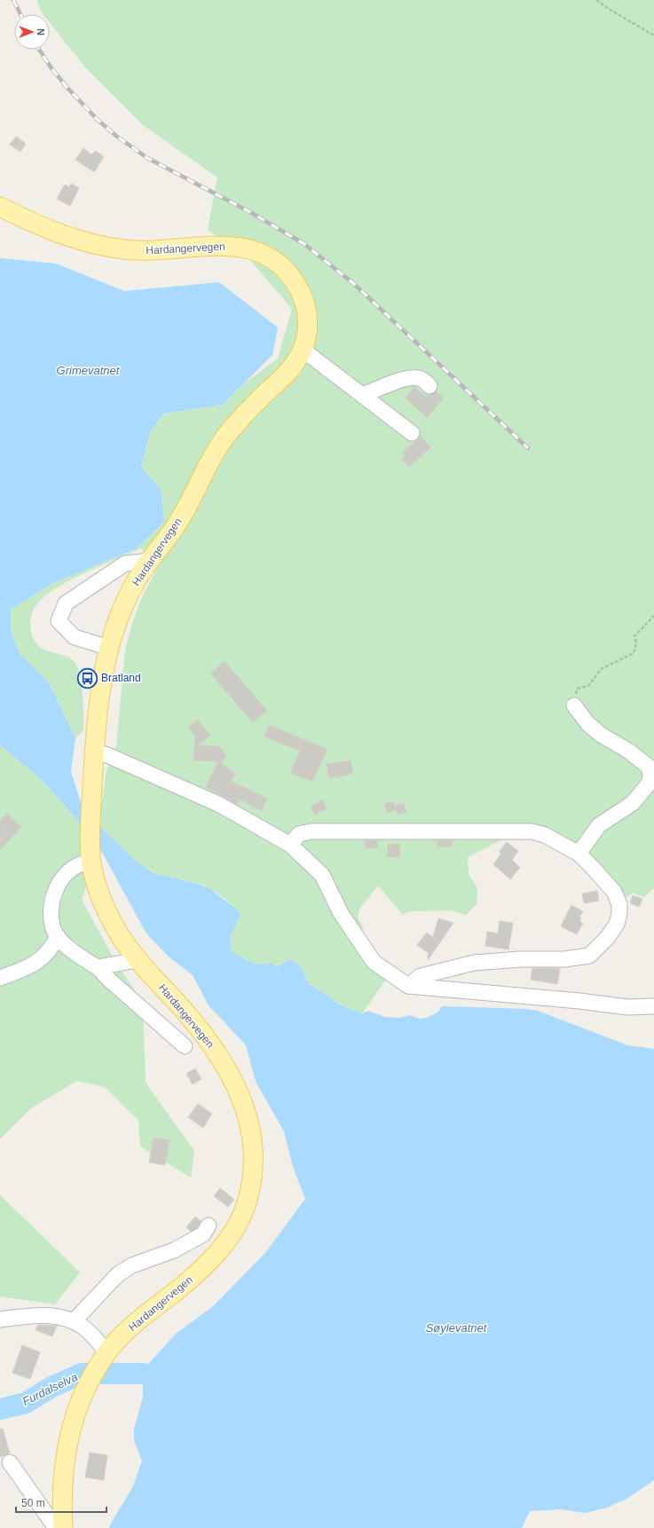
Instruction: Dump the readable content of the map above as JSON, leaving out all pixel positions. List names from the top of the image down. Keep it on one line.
{"streets":{"main road":["Hardangervegen"]},"water":["Grimevatnet","Søylevatnet","Furdalselva"],"places":{"bus stop":["Bratland"]},"scale_bar":"50 m","north":"right"}
